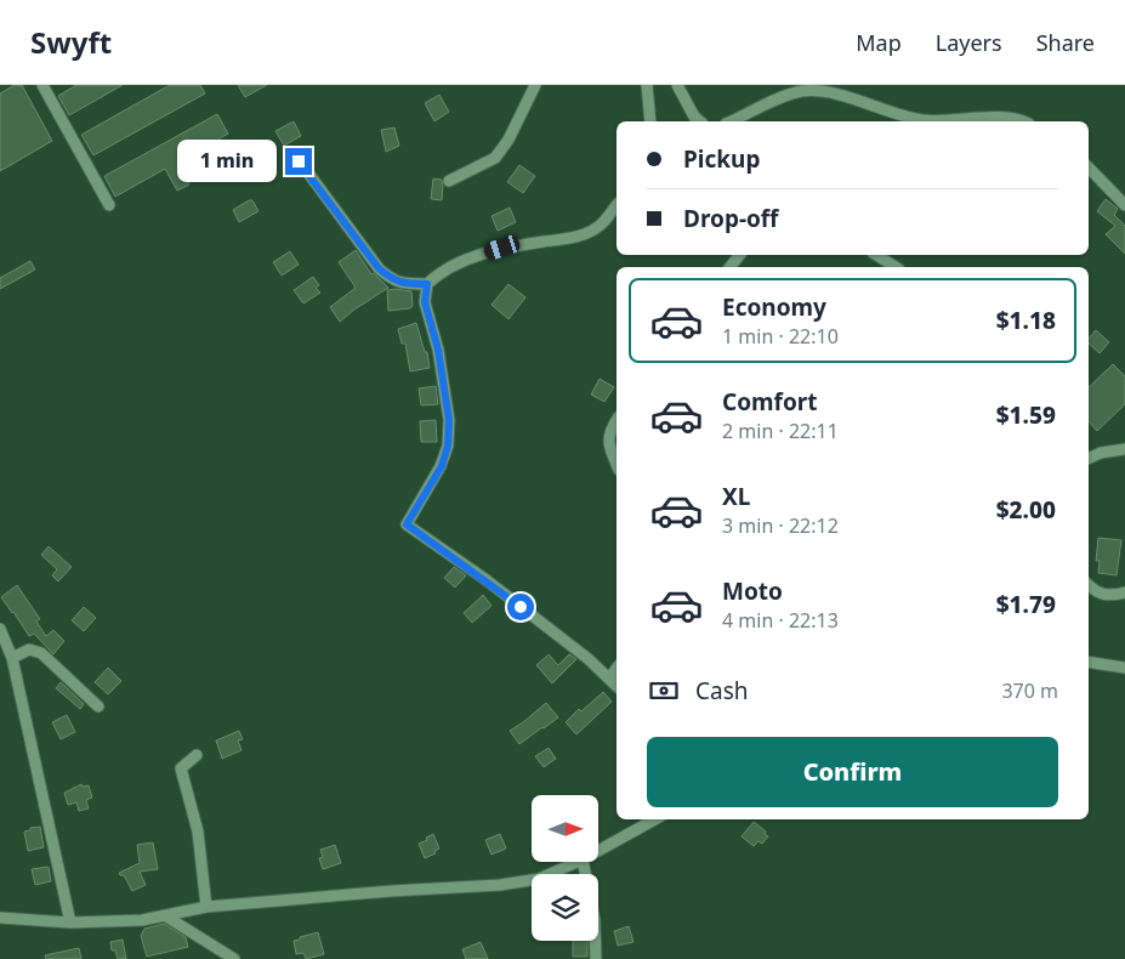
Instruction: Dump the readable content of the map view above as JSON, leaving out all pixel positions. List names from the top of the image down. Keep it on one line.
{"north":"right","page":{"header":"Swyft","nav":["Map","Layers","Share"],"banner":["Pickup","Drop-off"],"bubble":"1 min","list":[{"name":"Economy","note":"1 min · 22:10","value":"$1.18"},{"name":"Comfort","note":"2 min · 22:11","value":"$1.59"},{"name":"XL","note":"3 min · 22:12","value":"$2.00"},{"name":"Moto","note":"4 min · 22:13","value":"$1.79"}],"pay":["Cash","370 m"],"buttons":"Confirm"}}
